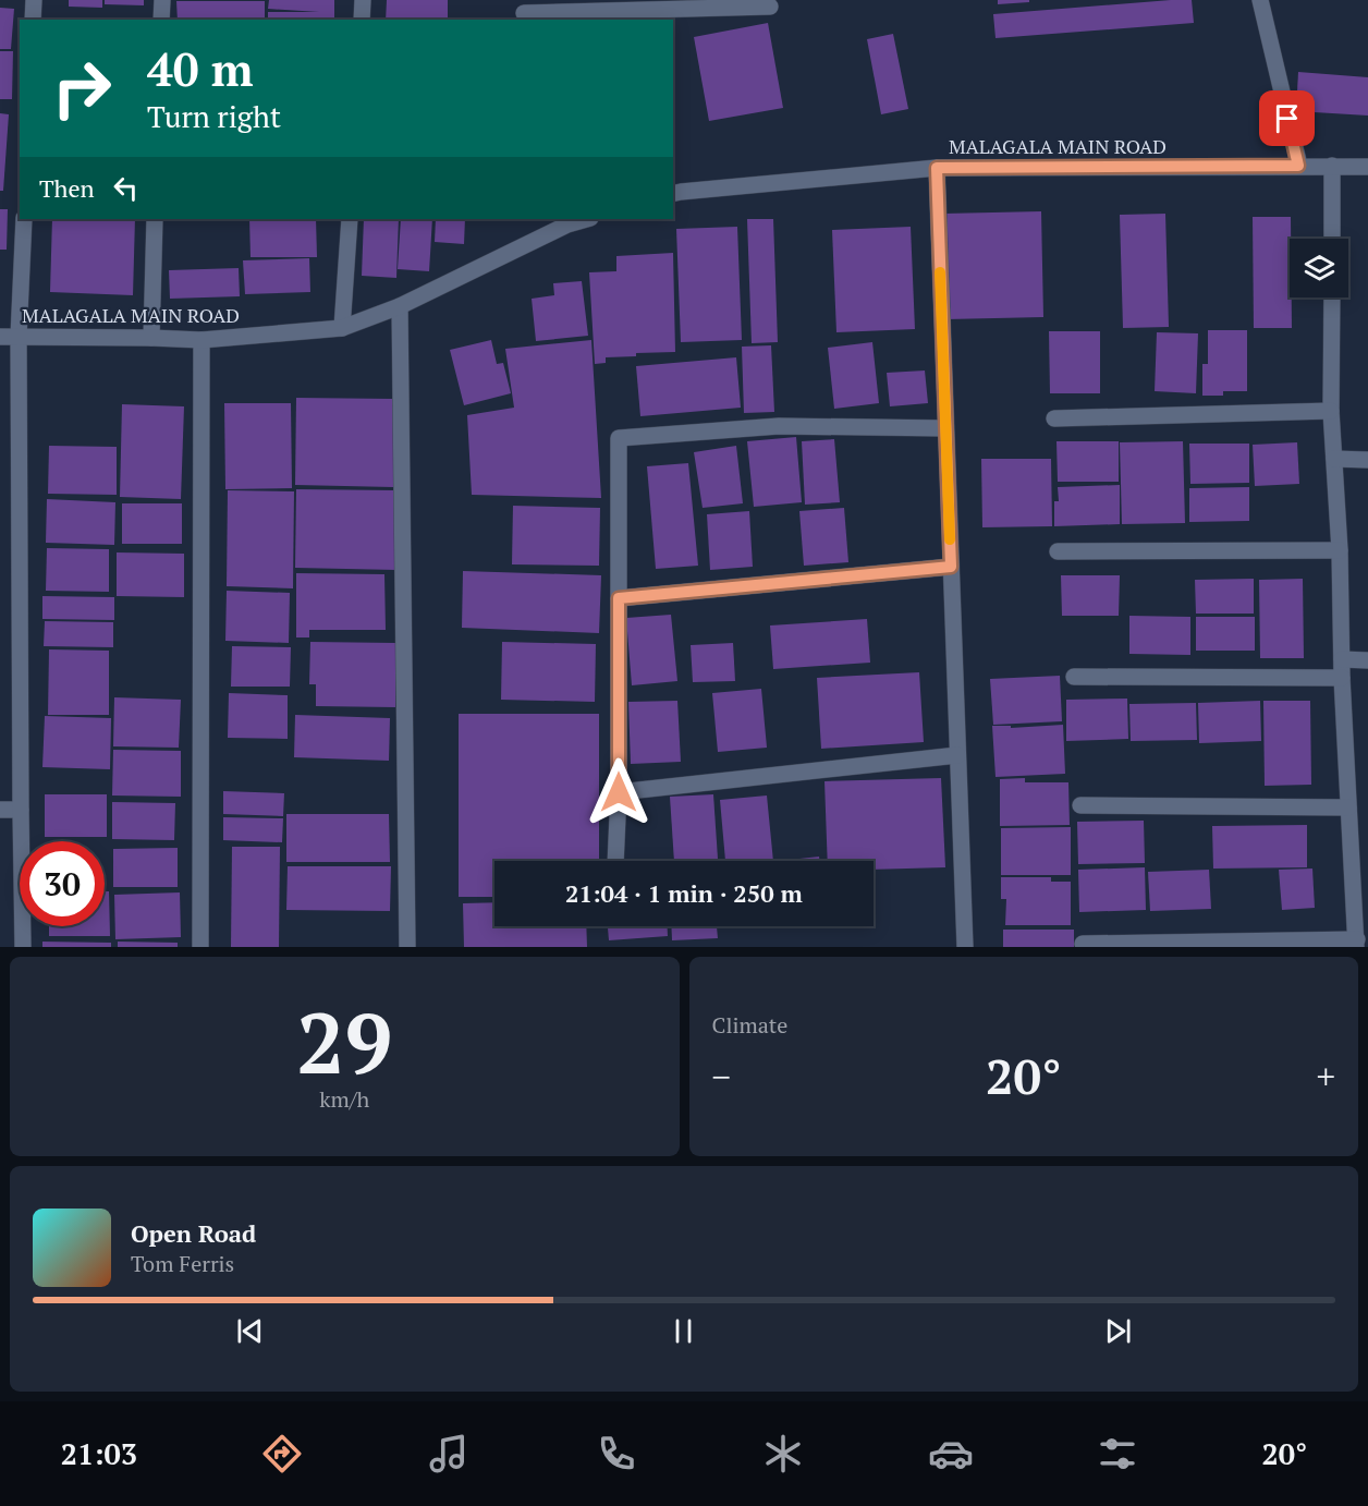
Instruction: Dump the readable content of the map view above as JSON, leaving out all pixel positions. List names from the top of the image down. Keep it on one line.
{"streets":{"street":["MALAGALA MAIN ROAD"]},"page":{"turn":["40 m","Turn right"],"then":"Then","limit":"30","trip":"21:04 · 1 min · 250 m","tile":[["29","km/h"],"Climate"],"heat":["−","20°","+"],"song":["Open Road","Tom Ferris"],"tabs":["21:03","20°"]}}
